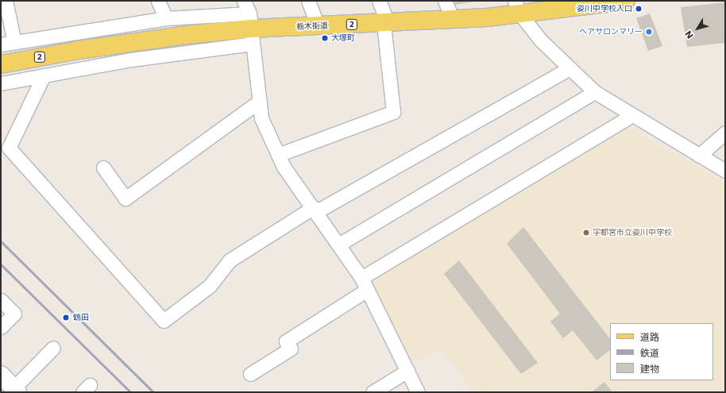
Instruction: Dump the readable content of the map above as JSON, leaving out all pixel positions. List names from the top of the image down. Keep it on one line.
{"streets":{"main road":["2","栃木街道"]},"places":["姿川中学校入口","ヘアサロンマリー","大塚町","宇都宮市立姿川中学校","鶴田"],"legend":["道路","鉄道","建物"],"north":"bottom left"}
